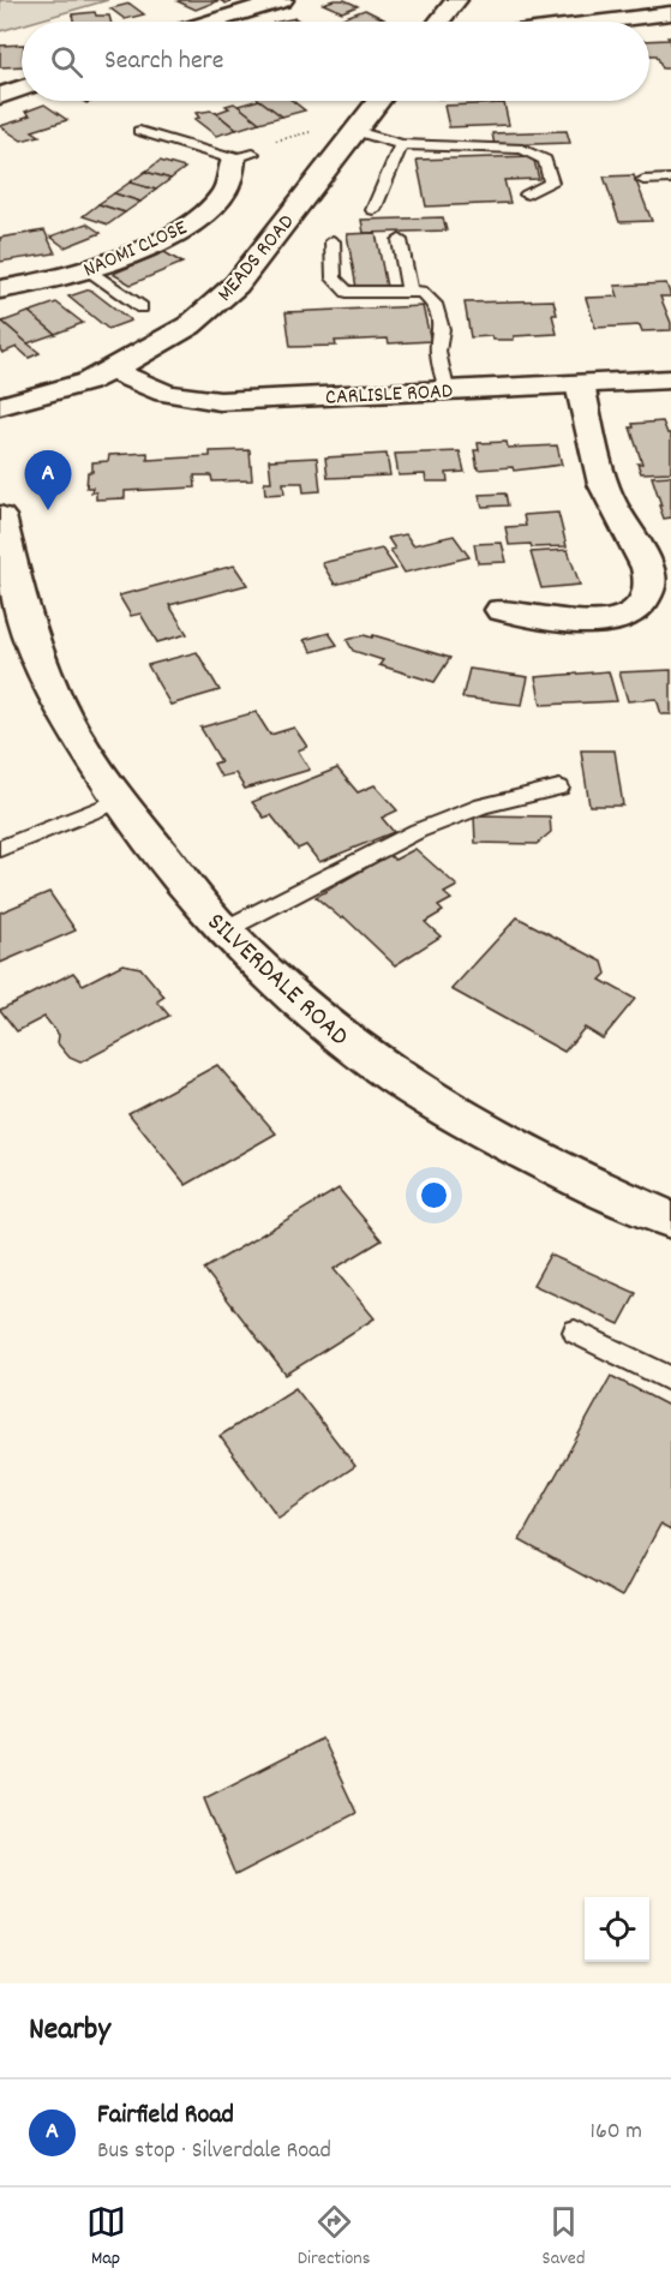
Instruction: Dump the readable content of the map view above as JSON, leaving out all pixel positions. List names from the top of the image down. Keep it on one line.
{"streets":{"street":["NAOMI CLOSE","MEADS ROAD","CARLISLE ROAD","SILVERDALE ROAD"]},"crossings":[["MEADS ROAD","CARLISLE ROAD"]],"page":{"search":"Search here","pins":"A","heading":"Nearby","list":[{"mark":"A","name":"Fairfield Road","note":"Bus stop · Silverdale Road","value":"160 m"}],"nav":["Map","Directions","Saved"]}}
